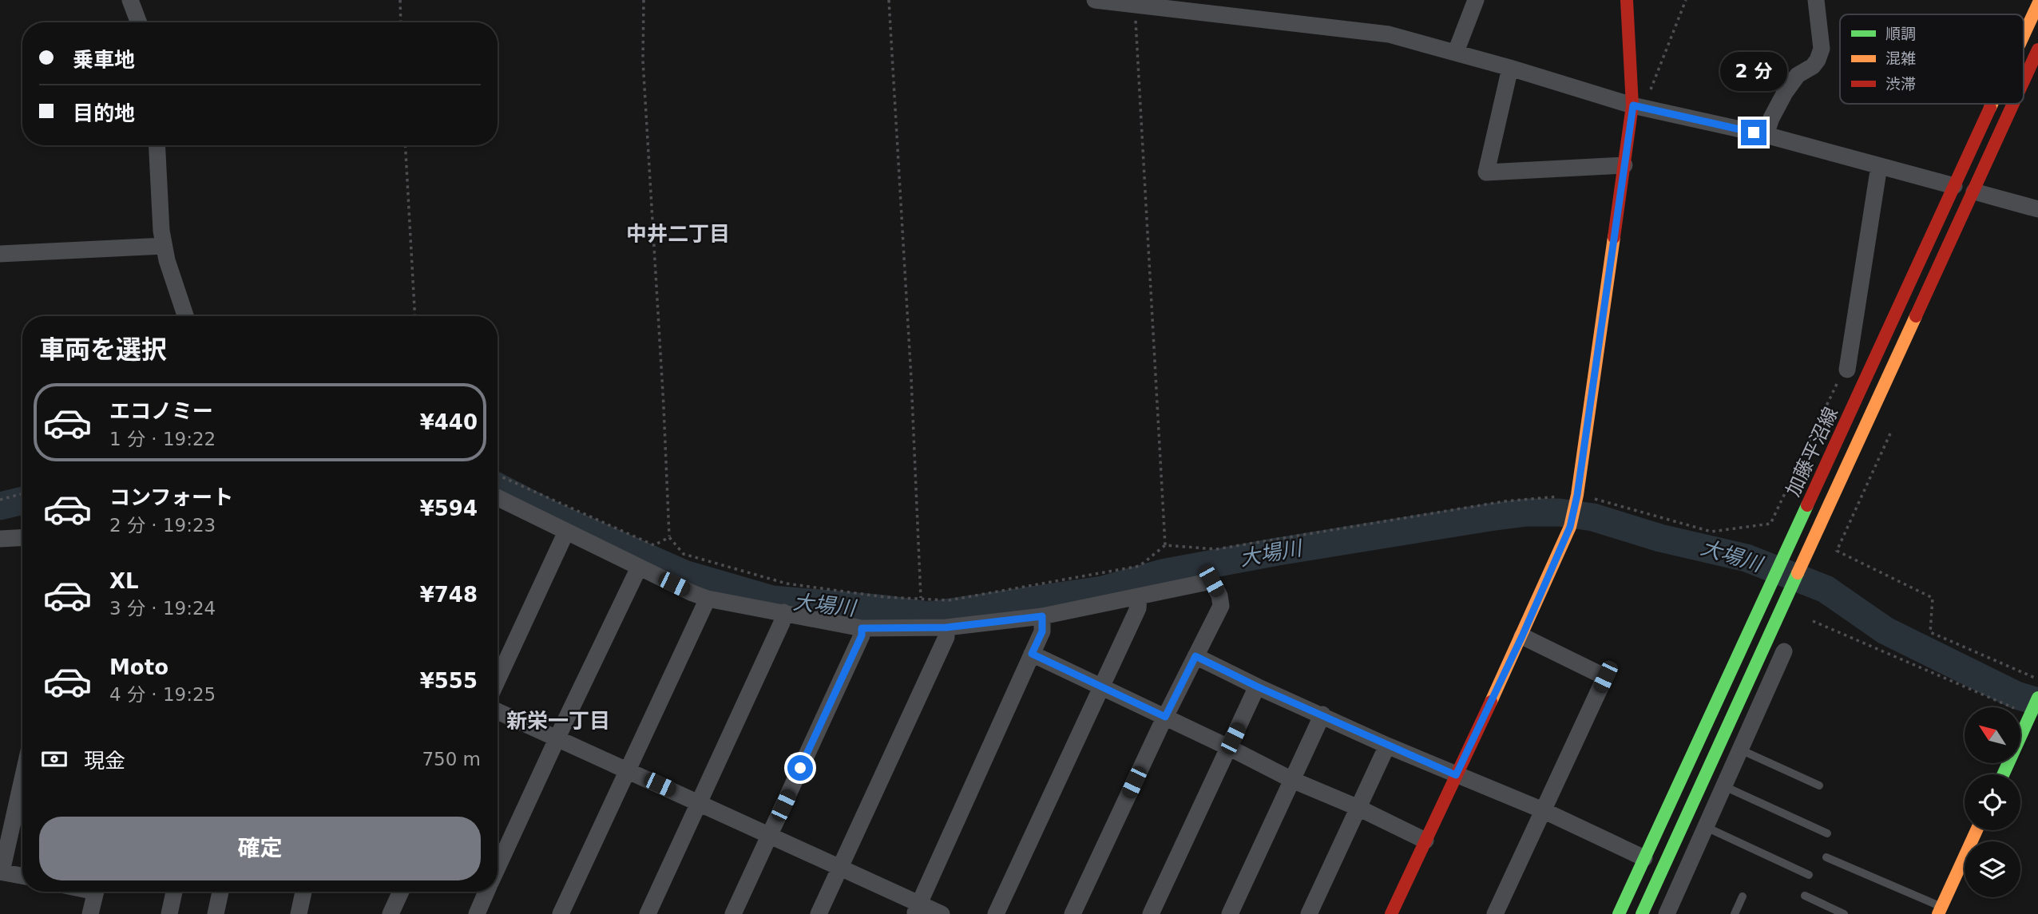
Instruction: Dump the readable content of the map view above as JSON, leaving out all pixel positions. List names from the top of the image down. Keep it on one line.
{"streets":{"main road":["加藤平沼線"]},"districts":["中井二丁目","新栄一丁目"],"water":["大場川"],"legend":["順調","混雑","渋滞"],"north":"top left","page":{"banner":["乗車地","目的地"],"bubble":"2 分","heading":"車両を選択","list":[{"name":"エコノミー","note":"1 分 · 19:22","value":"¥440"},{"name":"コンフォート","note":"2 分 · 19:23","value":"¥594"},{"name":"XL","note":"3 分 · 19:24","value":"¥748"},{"name":"Moto","note":"4 分 · 19:25","value":"¥555"}],"pay":["現金","750 m"],"buttons":"確定"}}
